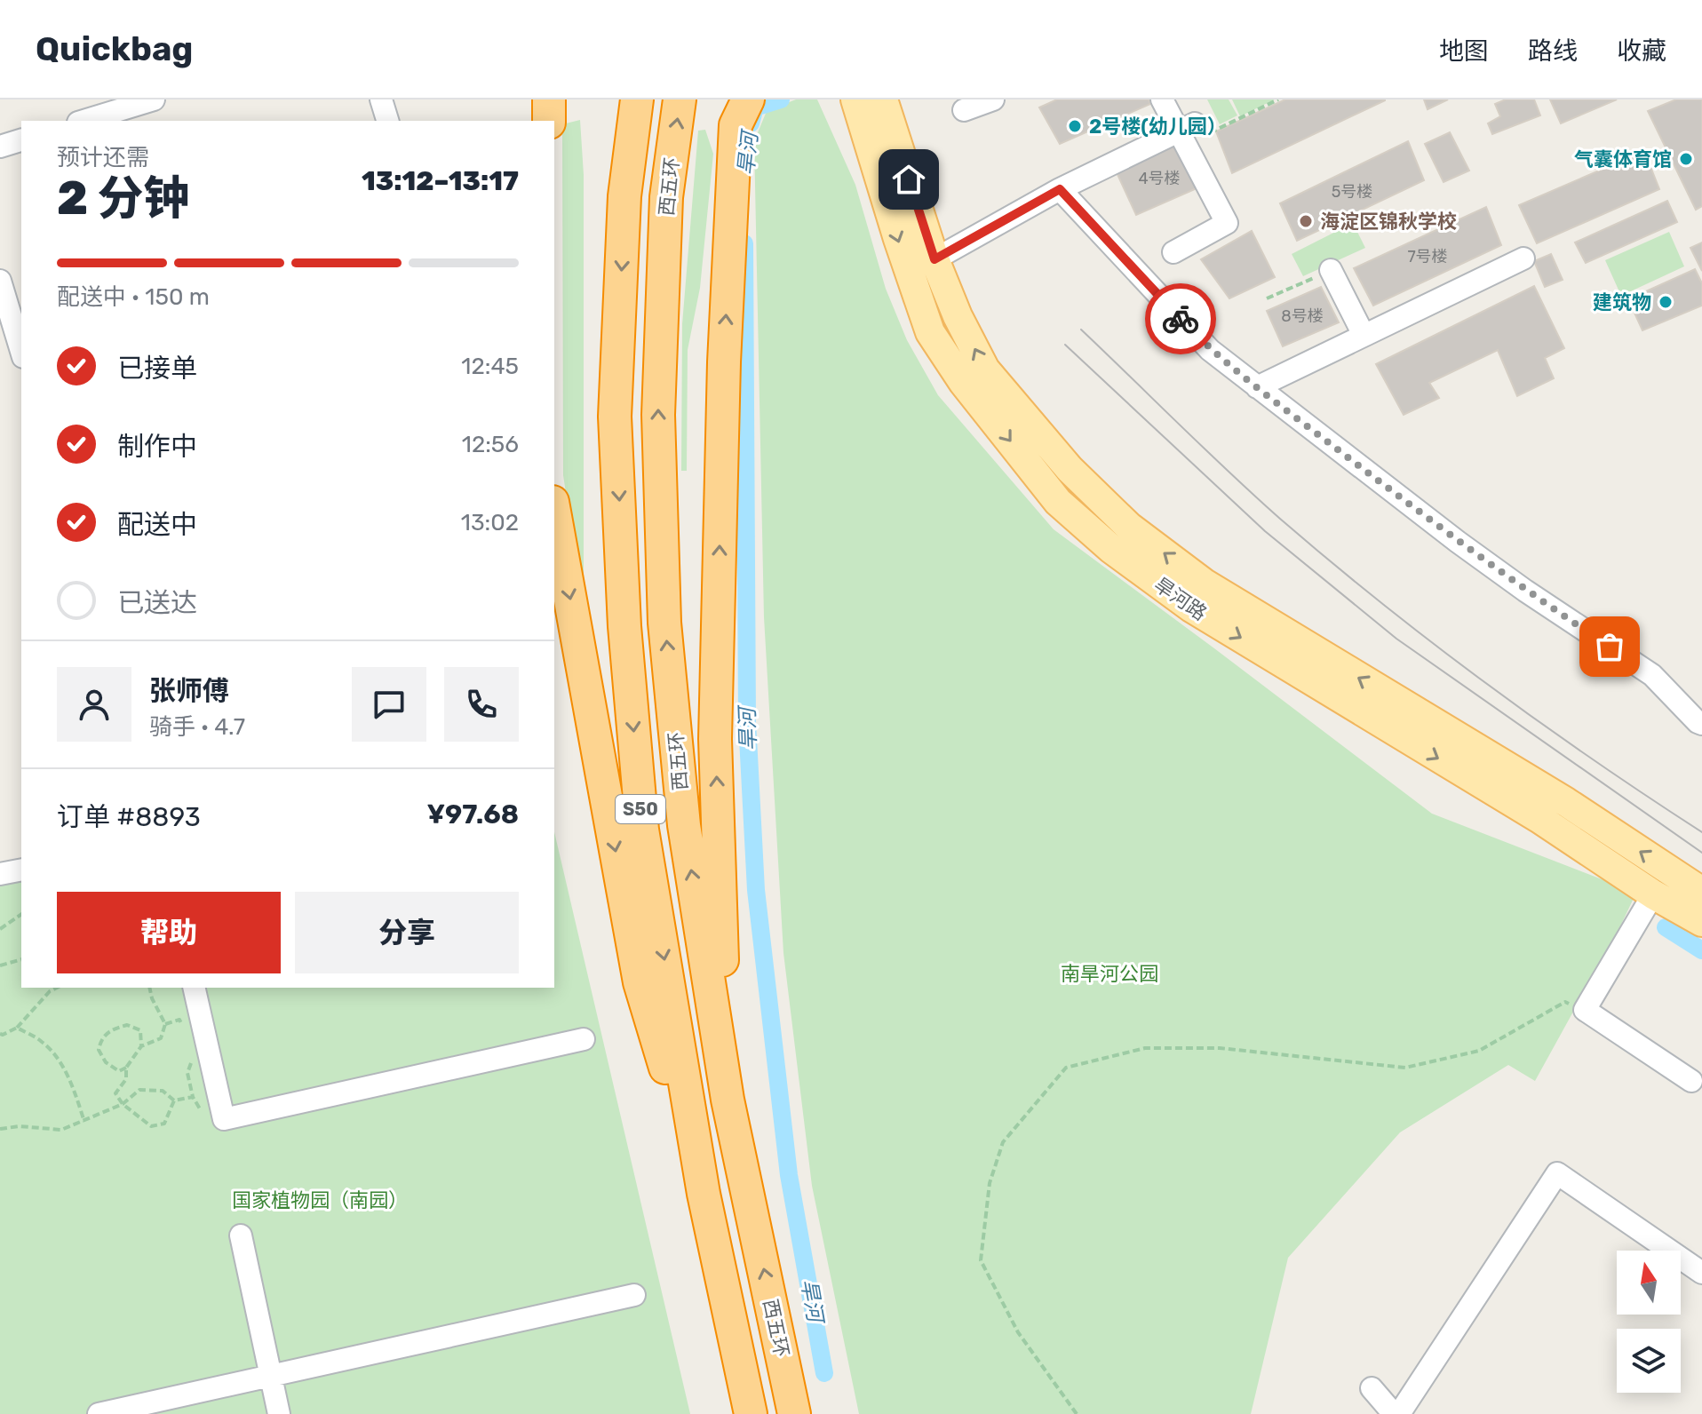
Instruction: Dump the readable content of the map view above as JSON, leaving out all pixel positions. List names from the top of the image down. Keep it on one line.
{"streets":{"highway":["西五环","S50"],"main road":["旱河路"]},"water":["旱河"],"parks":["南旱河公园","国家植物园（南园）"],"places":["2号楼(幼儿园）","气囊体育馆","海淀区锦秋学校","建筑物"],"house_numbers":["4号楼","5号楼","7号楼","8号楼"],"north":"top","page":{"header":"Quickbag","nav":["地图","路线","收藏"],"heading":["2 分钟","预计还需","13:12–13:17"],"panel":["张师傅","骑手 · 4.7","订单 #8893","¥97.68"],"bar":"配送中 · 150 m","list":[["已接单","12:45"],["制作中","12:56"],["配送中","13:02"],"已送达"],"buttons":["帮助","分享"]}}
